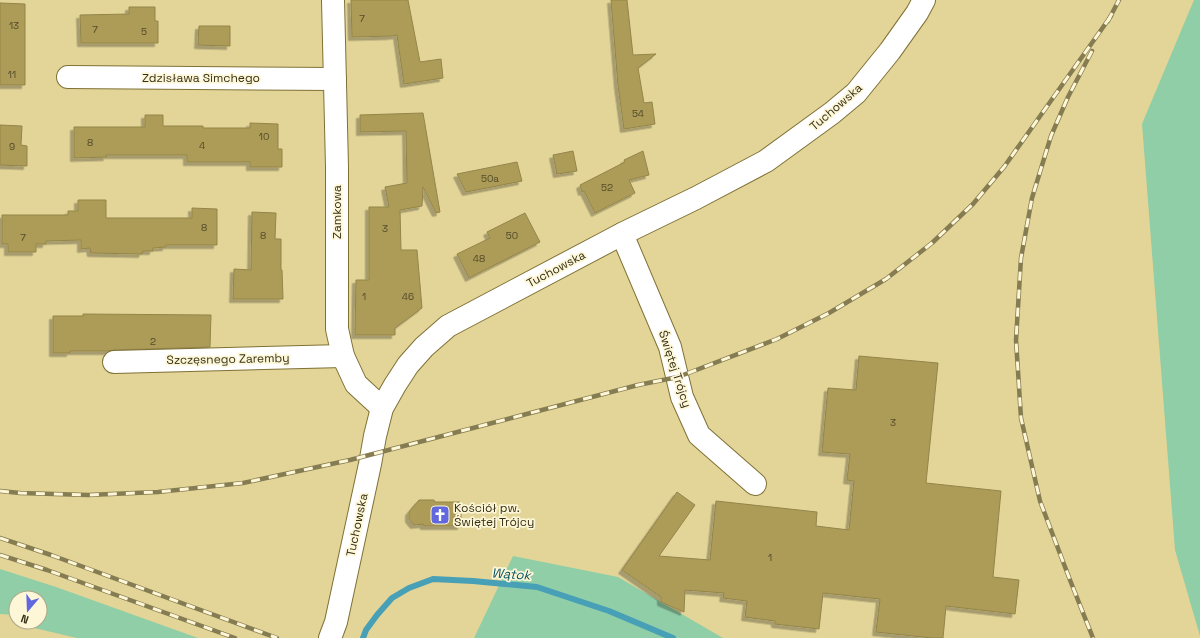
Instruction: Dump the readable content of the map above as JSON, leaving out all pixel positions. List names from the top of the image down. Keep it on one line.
{"streets":{"street":["Zdzisława Simchego","Tuchowska","Zamkowa","Szczęsnego Zaremby","Świętej Trójcy"]},"crossings":[["Zdzisława Simchego","Zamkowa"],["Tuchowska","Zamkowa"],["Tuchowska","Świętej Trójcy"],["Zamkowa","Szczęsnego Zaremby"]],"water":["Wątok"],"places":{"church":["Kościół pw. Świętej Trójcy"]},"house_numbers":["7","13","7","5","11","54","10","8","4","9","50a","52","8","3","8","50","7","48","1","46","2","3","1"],"north":"bottom"}
